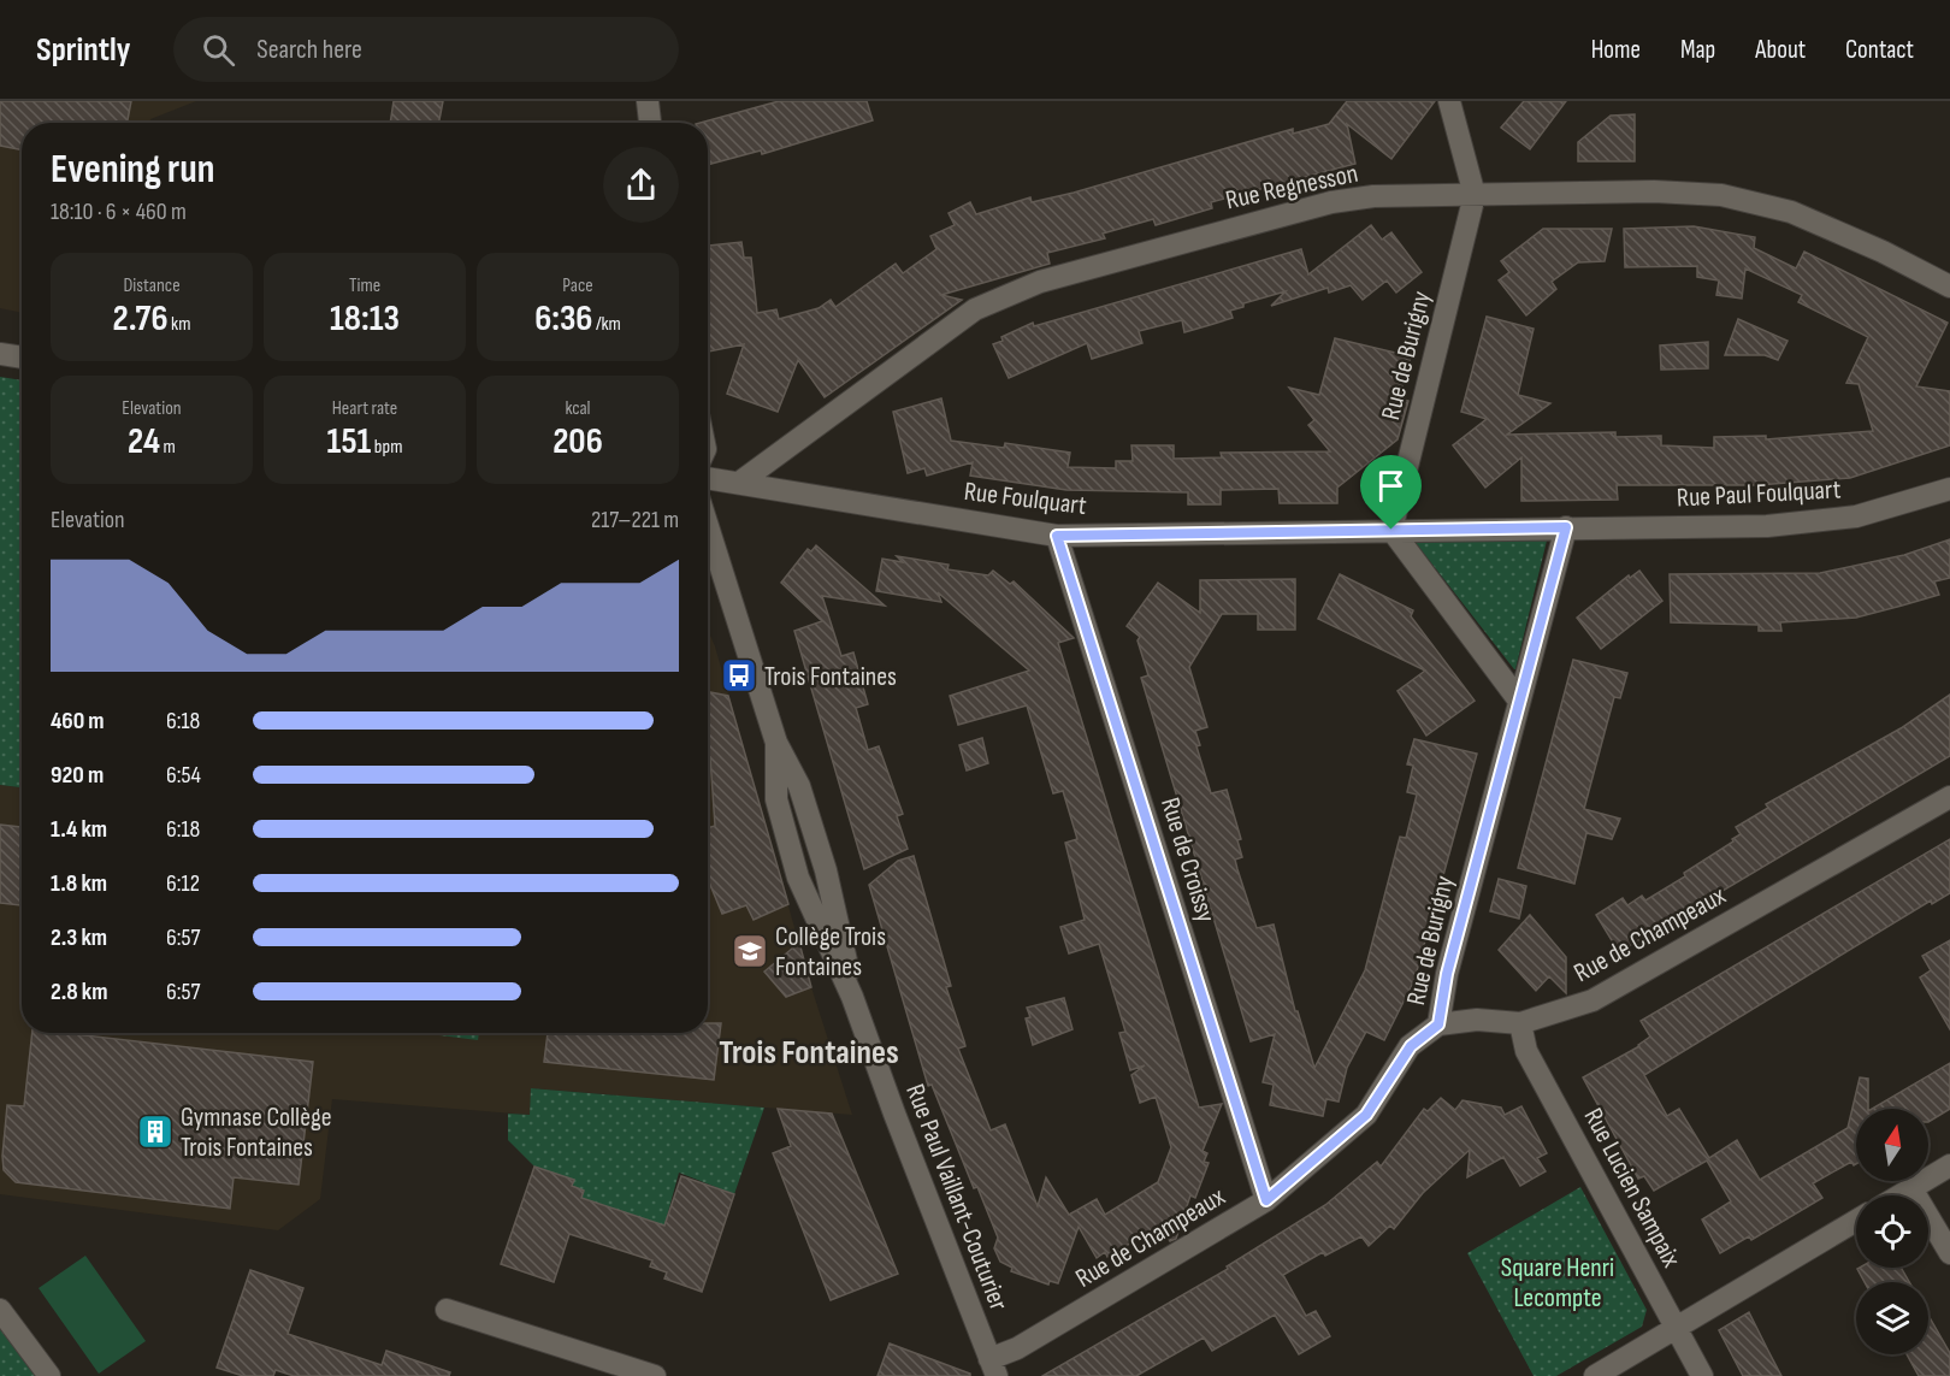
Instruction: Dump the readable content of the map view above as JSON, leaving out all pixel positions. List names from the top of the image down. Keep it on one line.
{"streets":{"street":["Rue Regnesson","Rue de Burigny","Rue Paul Foulquart","Rue Foulquart","Rue de Croissy","Rue de Champeaux","Rue Lucien Sampaix","Rue Paul Vaillant-Couturier"]},"crossings":[["Rue Regnesson","Rue de Burigny"],["Rue Regnesson","Rue Foulquart"],["Rue de Burigny","Rue Paul Foulquart"],["Rue de Burigny","Rue Foulquart"],["Rue de Burigny","Rue de Champeaux"],["Rue Paul Foulquart","Rue Foulquart"],["Rue Foulquart","Rue de Croissy"],["Rue de Croissy","Rue de Champeaux"],["Rue de Champeaux","Rue Lucien Sampaix"],["Rue de Champeaux","Rue Paul Vaillant-Couturier"]],"districts":["Trois Fontaines"],"parks":["Square Henri Lecompte"],"places":{"bus stop":["Trois Fontaines"],"school or university":["Collège Trois Fontaines"],"building":["Gymnase Collège Trois Fontaines"]},"north":"top","page":{"header":"Sprintly","search":"Search here","nav":["Home","Map","About","Contact"],"heading":["Evening run","18:10 · 6 × 460 m"],"stats":[["Distance","2.76 km"],["Time","18:13"],["Pace","6:36 /km"],["Elevation","24 m"],["Heart rate","151 bpm"],["kcal","206"]],"chart":["Elevation","217–221 m"],"list":[{"name":"460 m","note":"6:18"},{"name":"920 m","note":"6:54"},{"name":"1.4 km","note":"6:18"},{"name":"1.8 km","note":"6:12"},{"name":"2.3 km","note":"6:57"},{"name":"2.8 km","note":"6:57"}]}}
